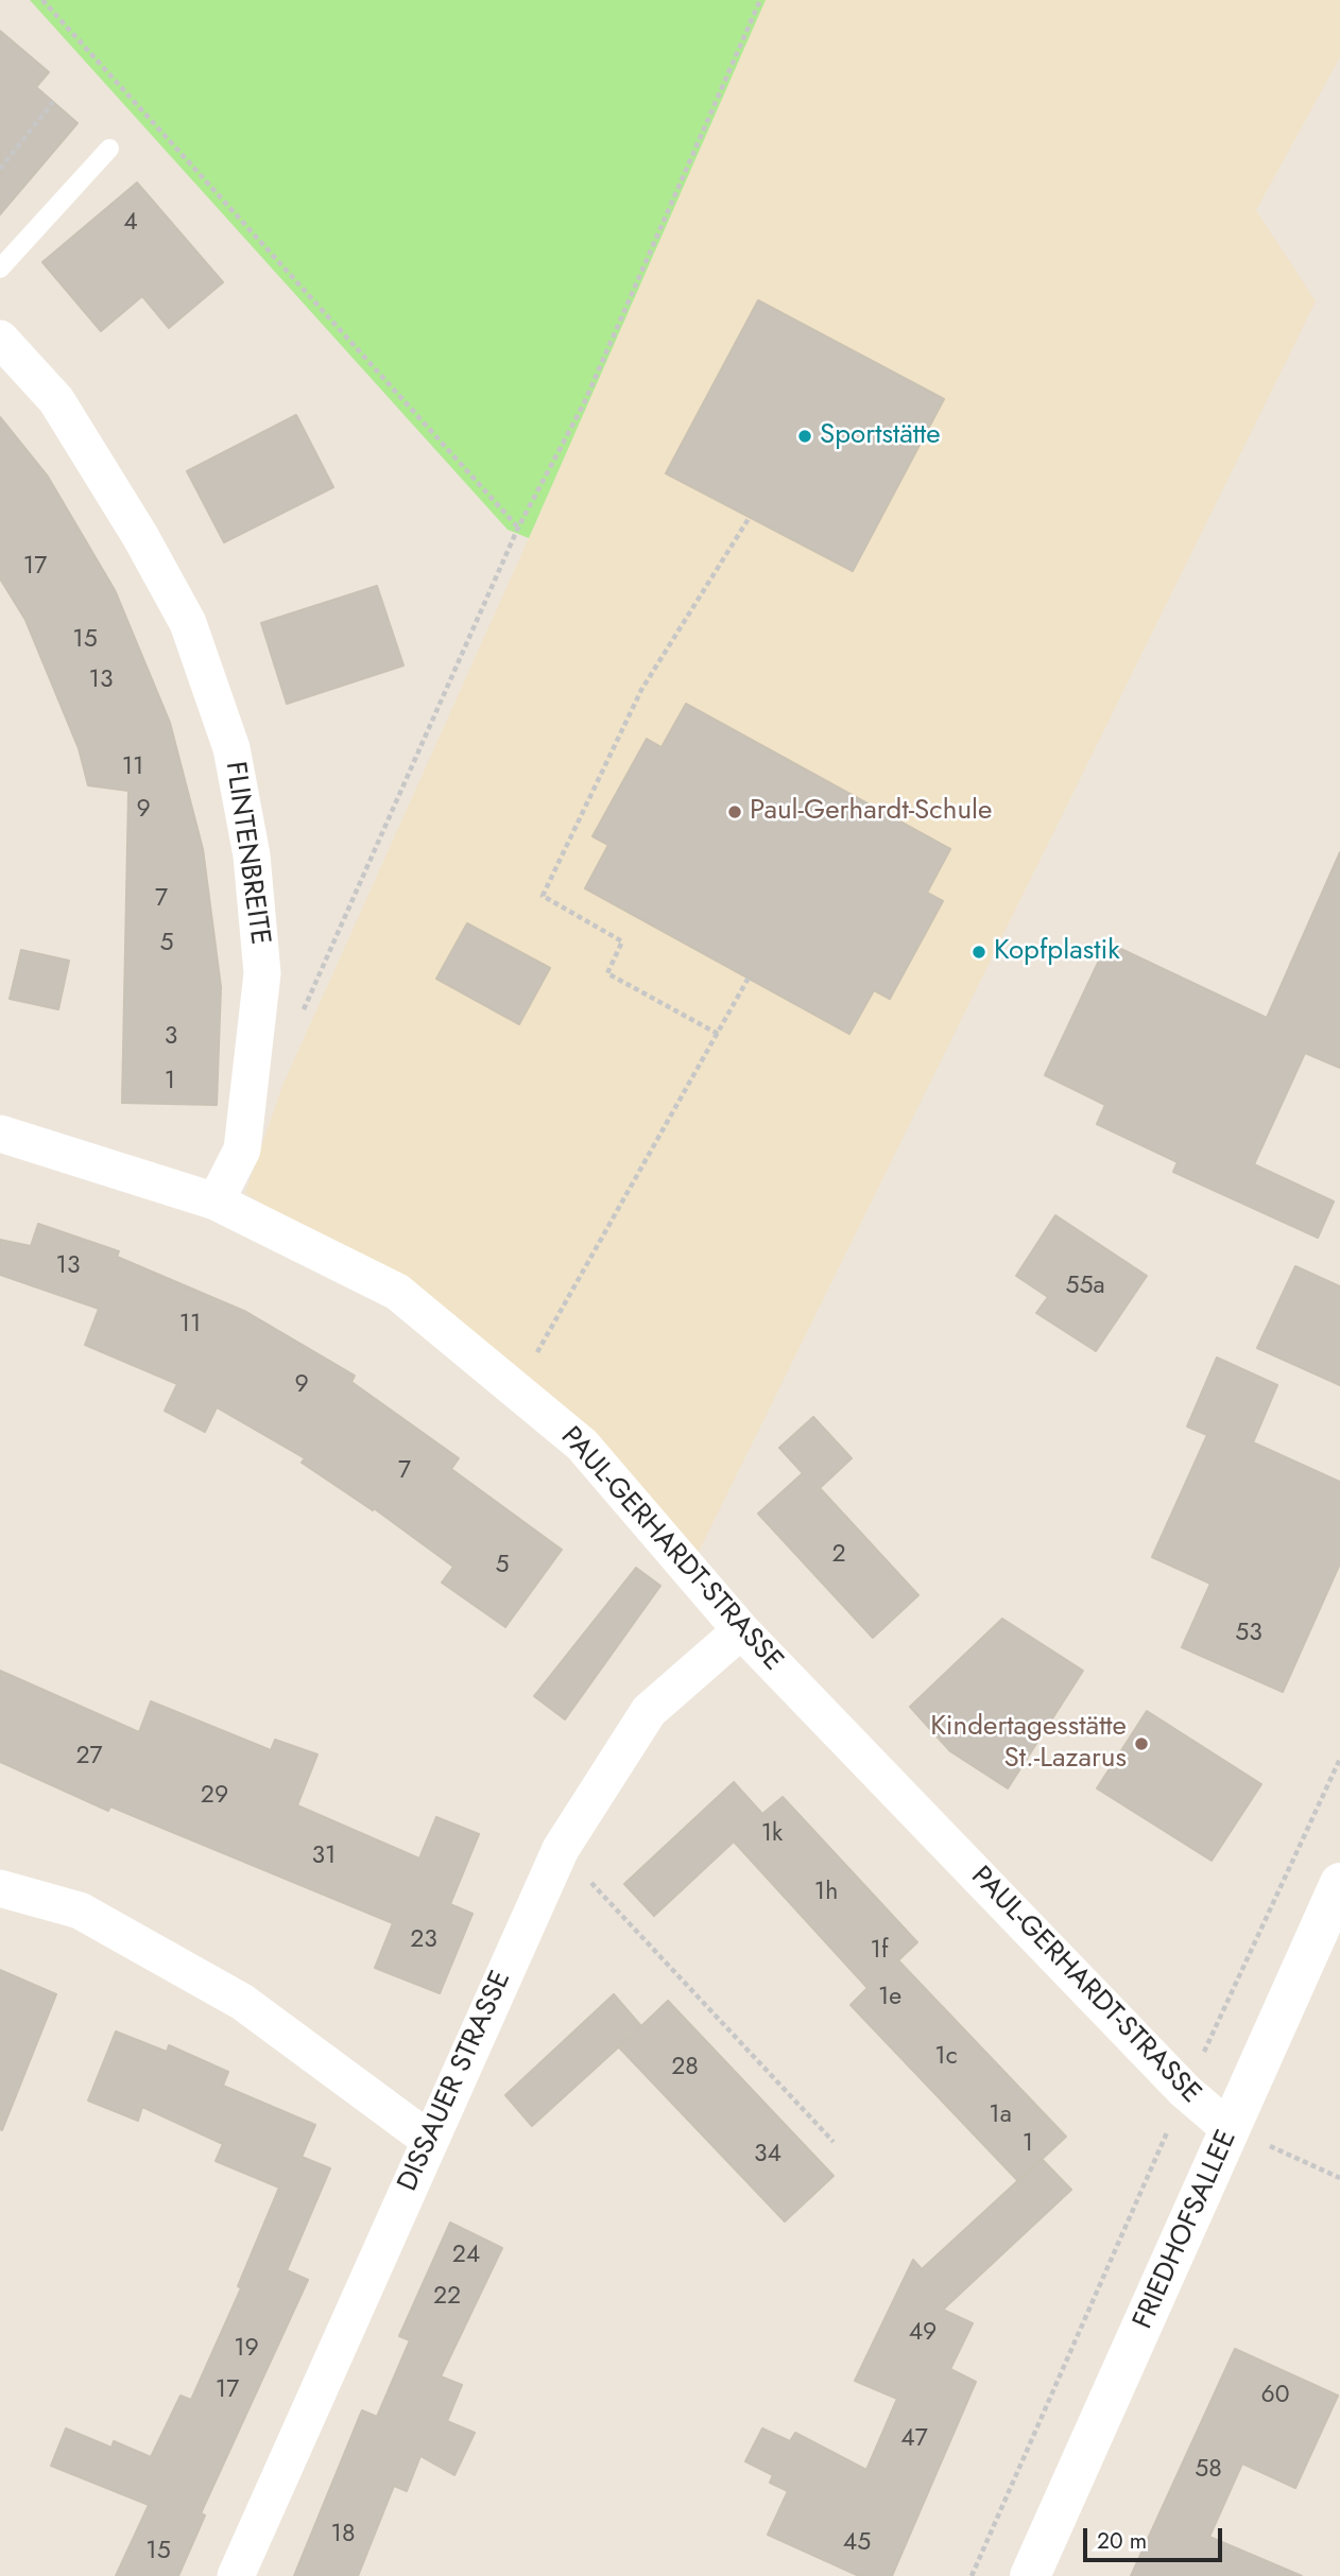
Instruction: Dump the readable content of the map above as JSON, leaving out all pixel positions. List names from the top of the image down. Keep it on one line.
{"streets":{"street":["FLINTENBREITE","PAUL-GERHARDT-STRASSE","DISSAUER STRASSE","FRIEDHOFSALLEE"]},"crossings":[["FLINTENBREITE","PAUL-GERHARDT-STRASSE"],["PAUL-GERHARDT-STRASSE","DISSAUER STRASSE"],["PAUL-GERHARDT-STRASSE","FRIEDHOFSALLEE"]],"places":["Sportstätte","Paul-Gerhardt-Schule","Kopfplastik","Kindertagesstätte St.-Lazarus"],"house_numbers":["4","17","15","13","11","9","7","5","3","1","13","55a","11","9","7","2","5","53","27","29","1k","31","1h","23","1f","1e","1c","28","1a","1","34","24","22","49","19","17","60","47","58","18","45","15"],"scale_bar":"20 m"}
